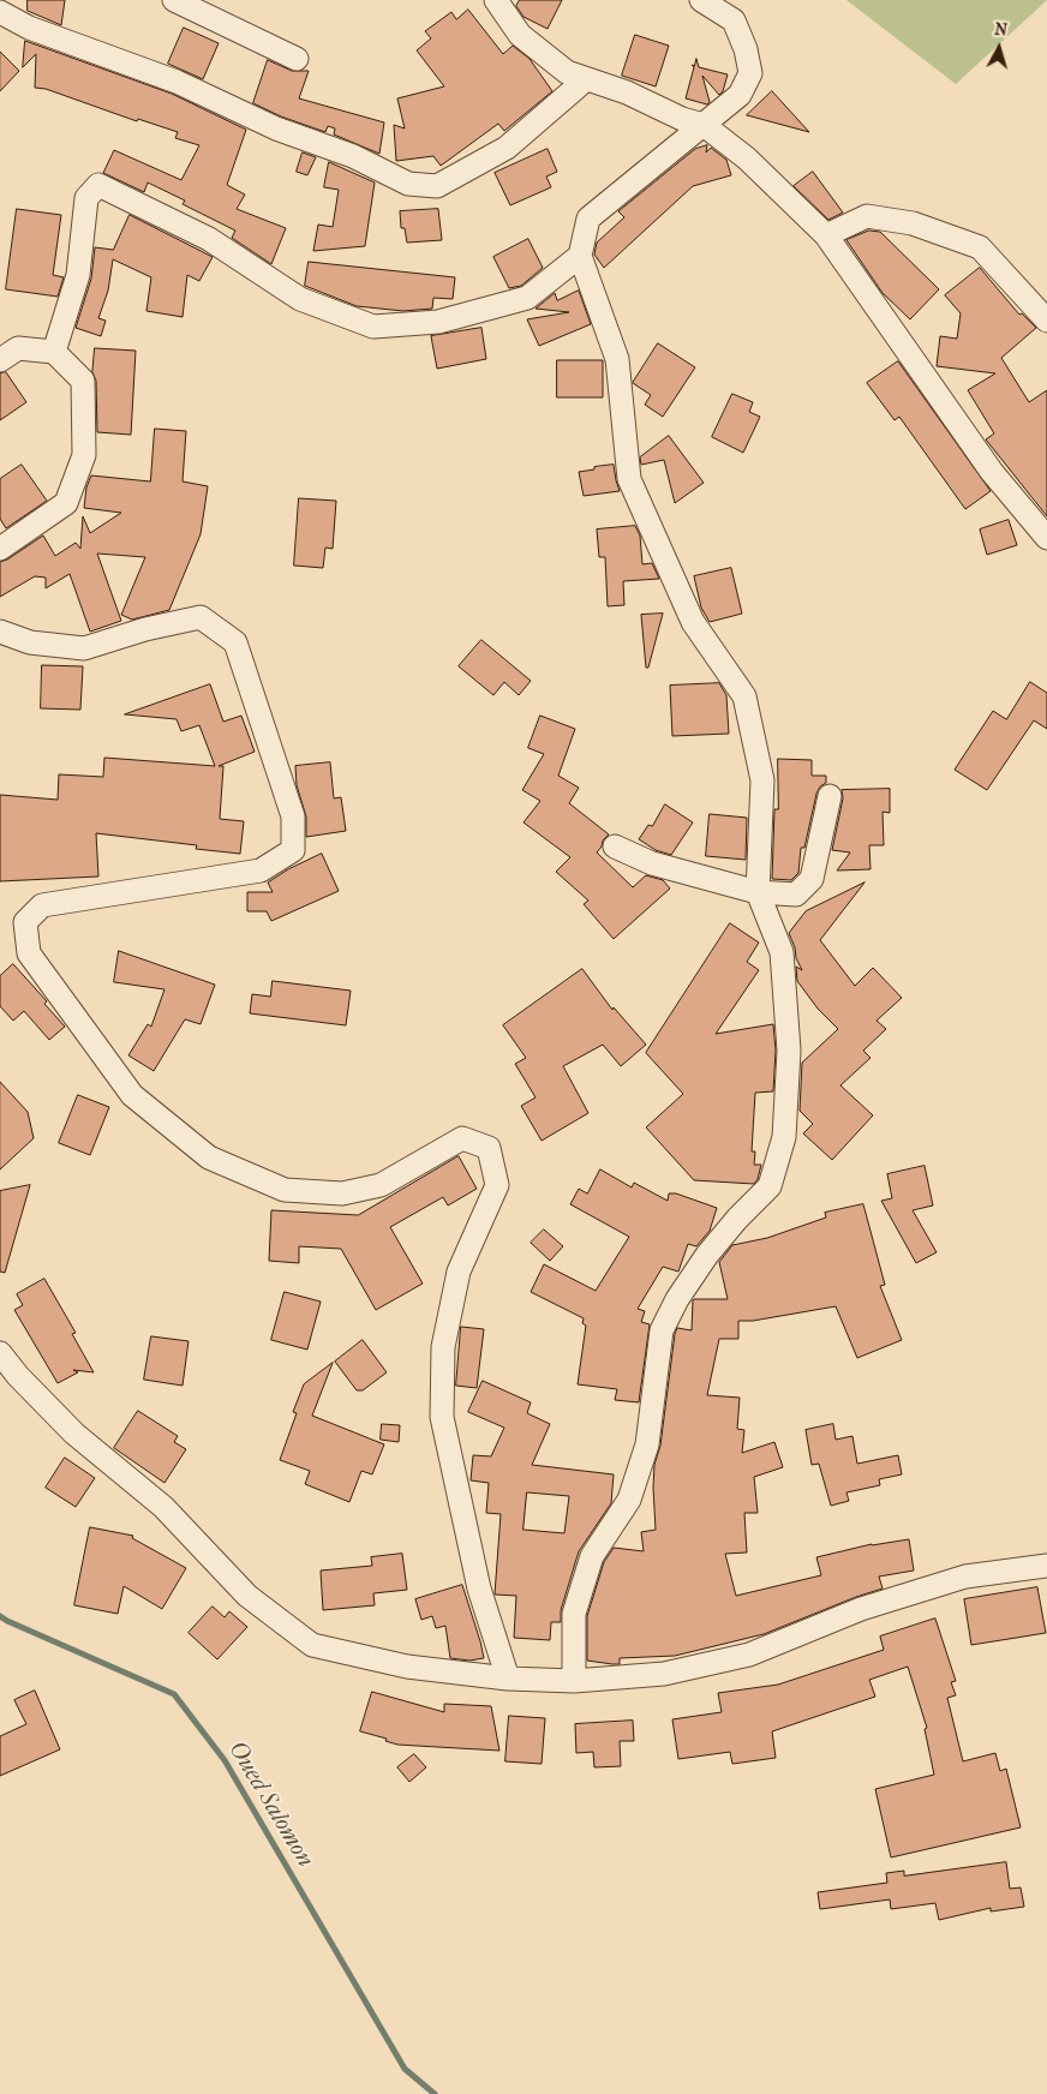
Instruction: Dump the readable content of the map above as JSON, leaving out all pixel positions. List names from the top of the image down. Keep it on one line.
{"water":["Oued Salomon"],"north":"top"}
